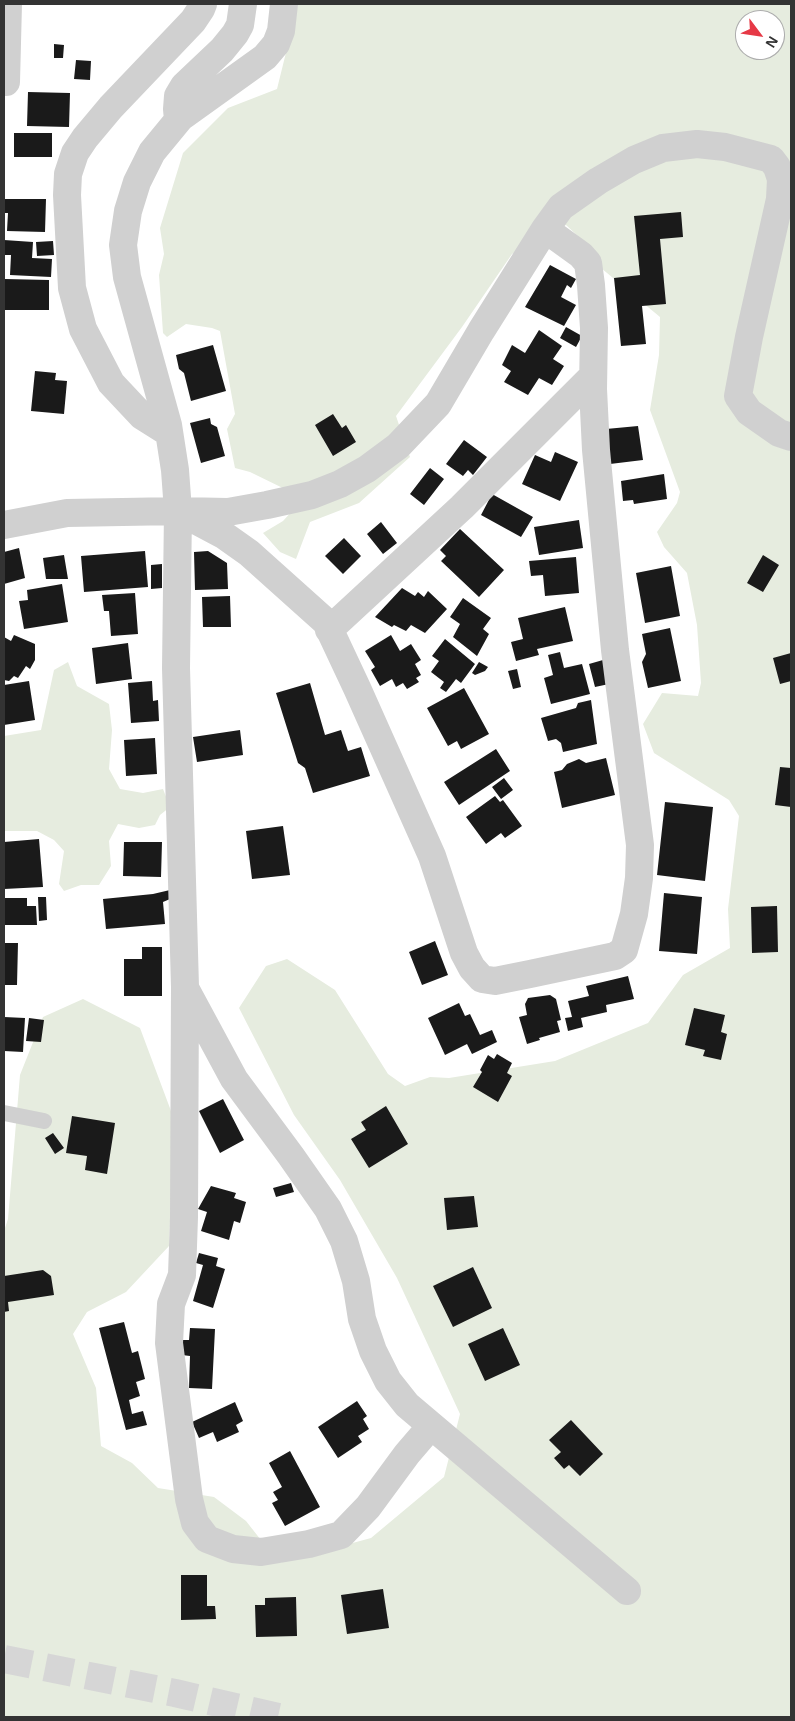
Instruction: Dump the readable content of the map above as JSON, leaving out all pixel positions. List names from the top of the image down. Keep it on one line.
{"north":"bottom right"}
